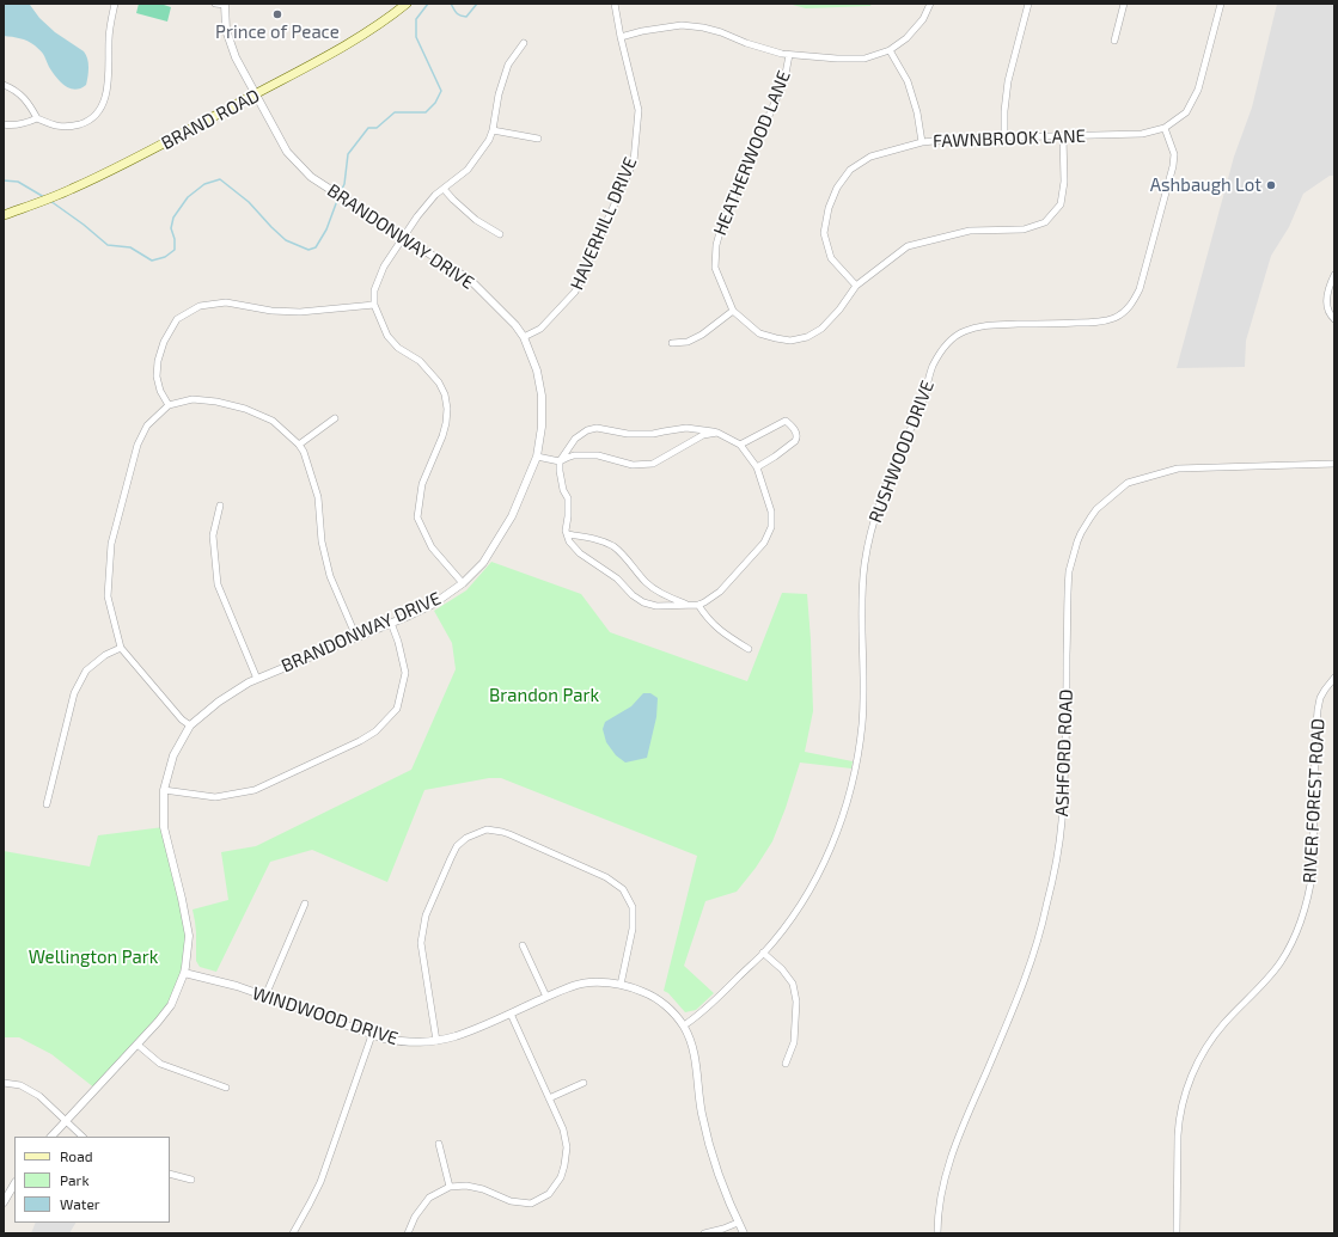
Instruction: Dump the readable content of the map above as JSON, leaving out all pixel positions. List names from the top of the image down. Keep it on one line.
{"streets":{"main road":["BRAND ROAD"],"street":["FAWNBROOK LANE","HEATHERWOOD LANE","HAVERHILL DRIVE","BRANDONWAY DRIVE","RUSHWOOD DRIVE","ASHFORD ROAD","RIVER FOREST ROAD","WINDWOOD DRIVE"]},"crossings":[["BRAND ROAD","BRANDONWAY DRIVE"],["FAWNBROOK LANE","HEATHERWOOD LANE"],["FAWNBROOK LANE","RUSHWOOD DRIVE"],["HAVERHILL DRIVE","BRANDONWAY DRIVE"],["BRANDONWAY DRIVE","WINDWOOD DRIVE"],["RUSHWOOD DRIVE","WINDWOOD DRIVE"]],"parks":["Brandon Park","Wellington Park"],"places":["Prince of Peace","Ashbaugh Lot"],"legend":["Road","Park","Water"]}
